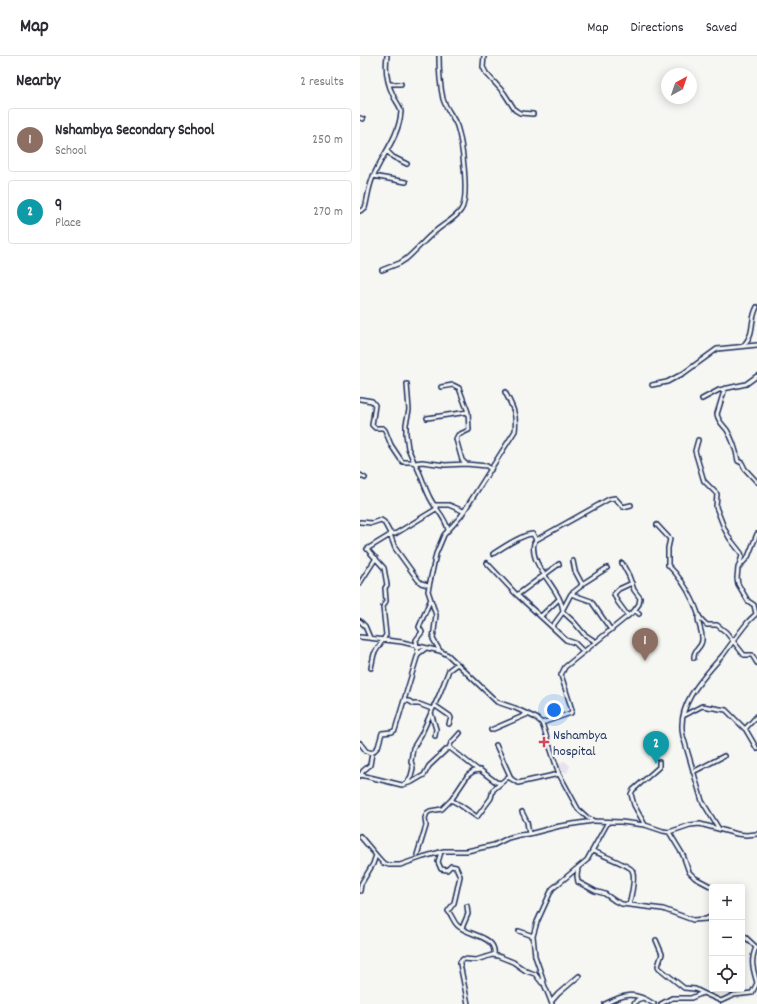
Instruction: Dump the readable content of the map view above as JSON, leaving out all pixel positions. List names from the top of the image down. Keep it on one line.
{"places":{"health":["Nshambya hospital"]},"north":"top right","page":{"header":"Map","nav":["Map","Directions","Saved"],"heading":["Nearby","2 results"],"list":[{"mark":"1","name":"Nshambya Secondary School","note":"School","value":"250 m"},{"mark":"2","name":"q","note":"Place","value":"270 m"}],"pins":["1","2"],"map_buttons":["+","−"]}}
